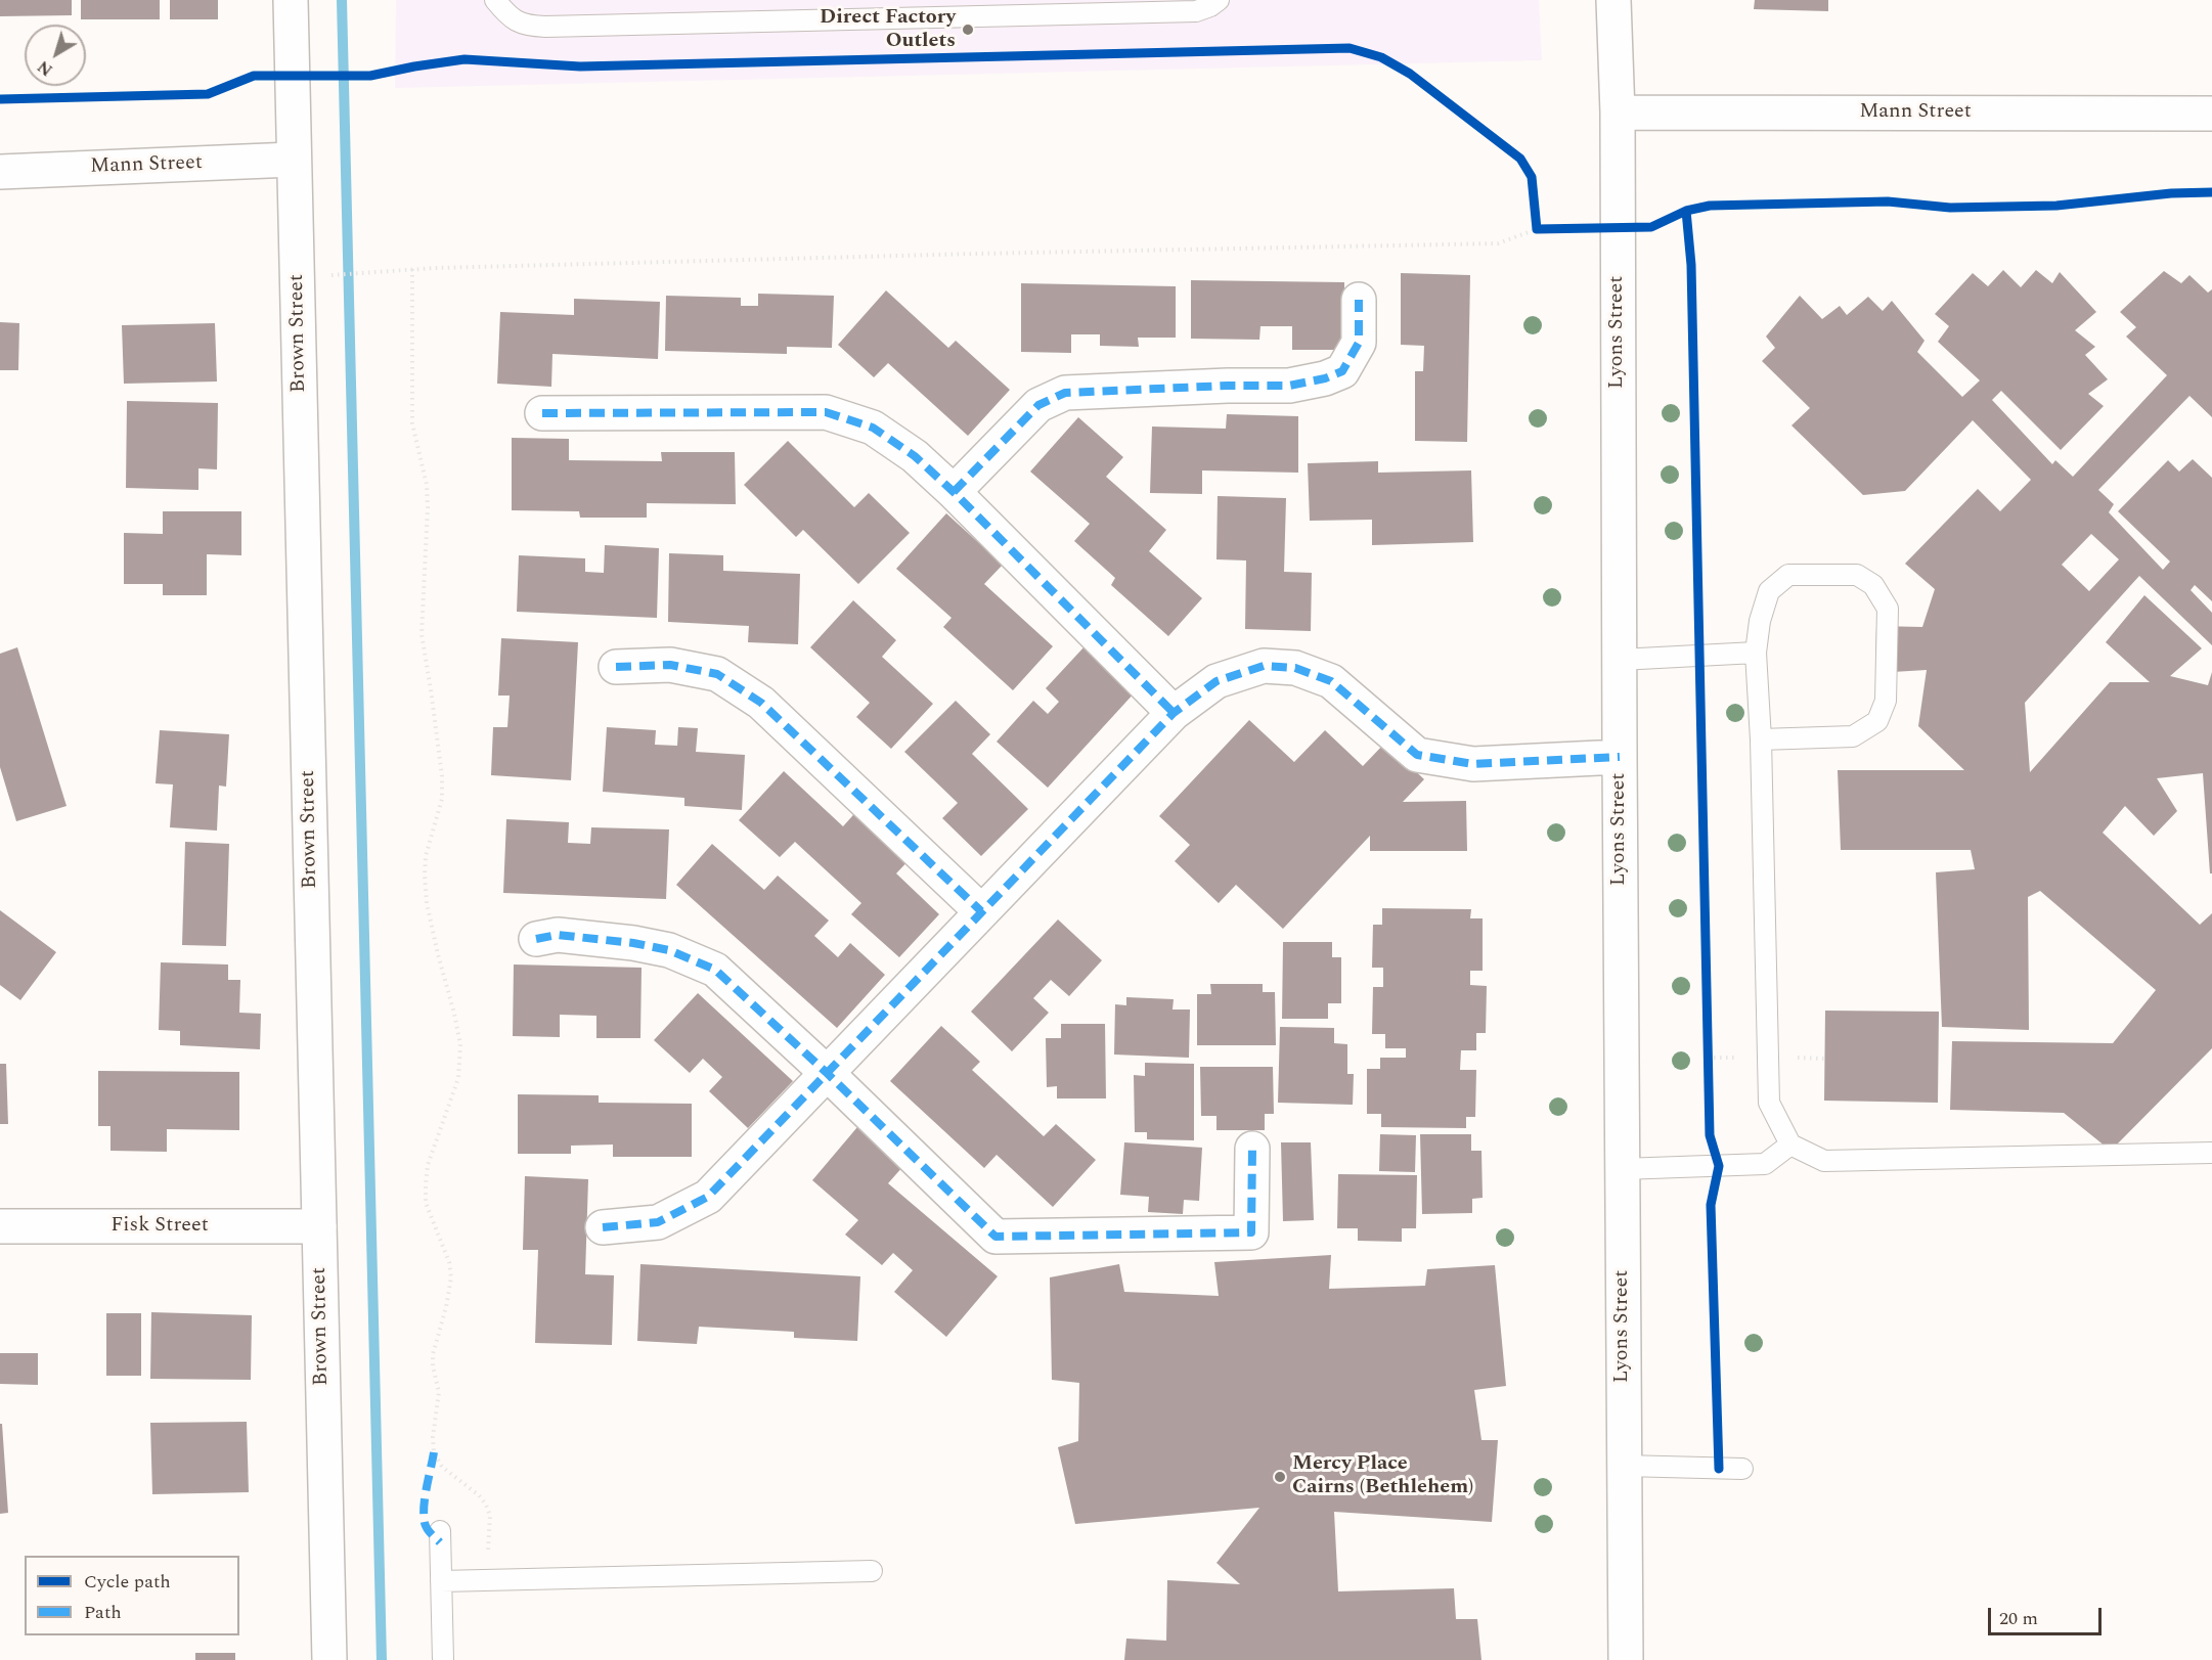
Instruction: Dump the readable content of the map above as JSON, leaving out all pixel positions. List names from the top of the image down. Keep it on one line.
{"streets":{"street":["Mann Street","Lyons Street","Brown Street","Fisk Street"]},"crossings":[["Mann Street","Lyons Street"],["Mann Street","Brown Street"],["Brown Street","Fisk Street"]],"places":["Direct Factory Outlets","Mercy Place Cairns (Bethlehem)"],"legend":["Cycle path","Path"],"scale_bar":"20 m","north":"bottom left"}
